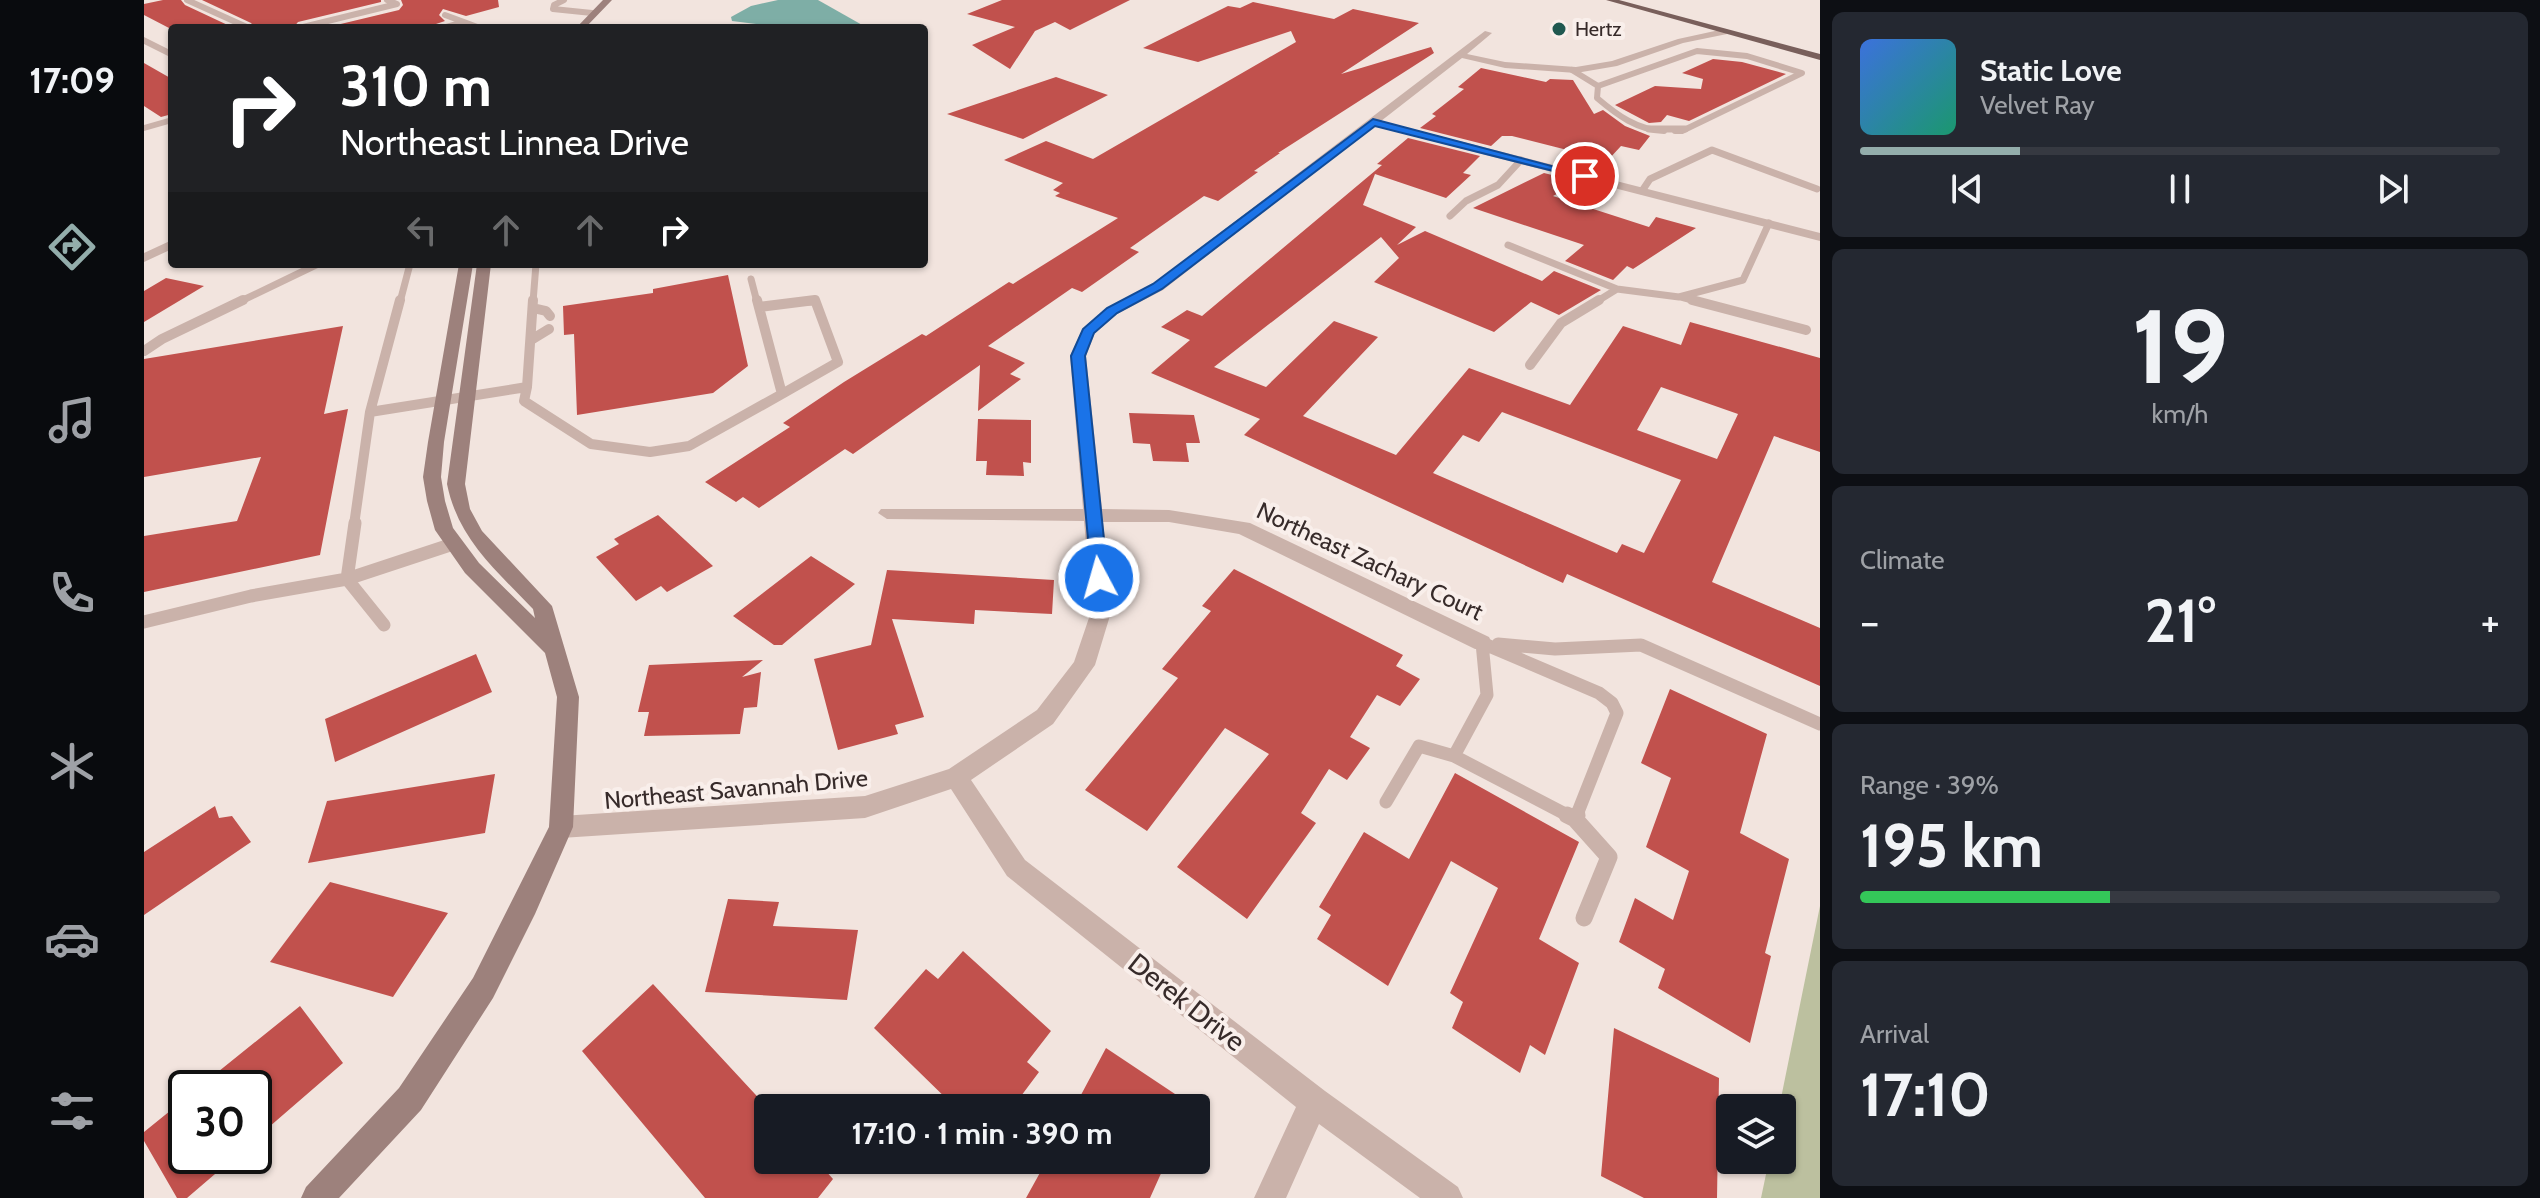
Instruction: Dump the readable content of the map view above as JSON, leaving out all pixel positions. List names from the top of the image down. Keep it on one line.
{"streets":{"street":["Northeast Zachary Court","Northeast Savannah Drive","Derek Drive"]},"crossings":[["Northeast Zachary Court","Northeast Savannah Drive"],["Northeast Savannah Drive","Derek Drive"]],"places":["Hertz"],"page":{"tabs":"17:09","turn":["310 m","Northeast Linnea Drive"],"song":["Static Love","Velvet Ray"],"tile":[["19","km/h"],"Climate",["Range · 39%","195 km"],["Arrival","17:10"]],"heat":["−","21°","+"],"limit":"30","trip":"17:10 · 1 min · 390 m"}}
